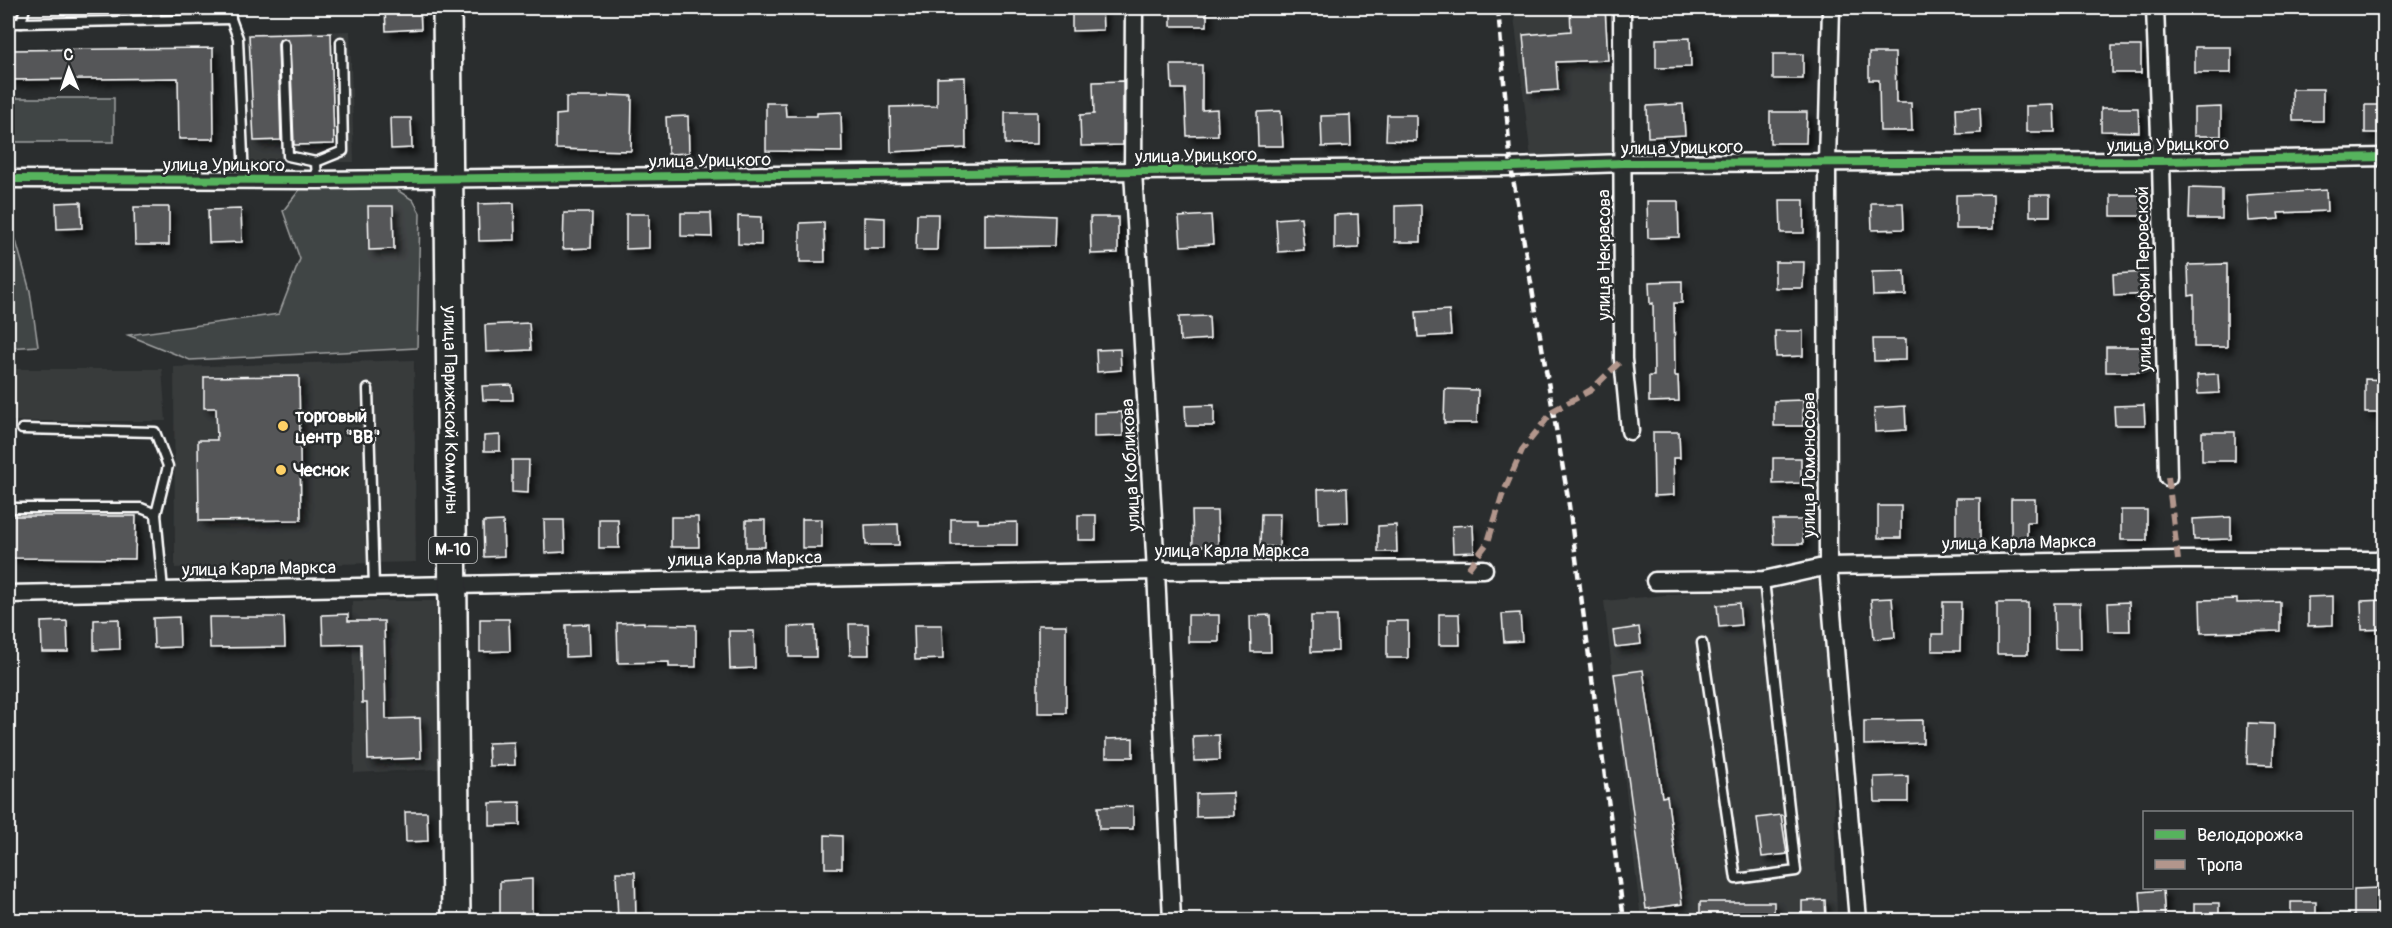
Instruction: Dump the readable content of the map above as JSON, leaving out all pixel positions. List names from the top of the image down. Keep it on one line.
{"streets":{"highway":["улица Парижской Коммуны","М-10"],"street":["улица Урицкого","улица Некрасова","улица Софьи Перовской","улица Кобликова","улица Ломоносова","улица Карла Маркса"]},"crossings":[["улица Урицкого","улица Некрасова"],["улица Урицкого","улица Софьи Перовской"],["улица Урицкого","улица Парижской Коммуны"],["улица Урицкого","улица Кобликова"],["улица Урицкого","улица Ломоносова"],["улица Парижской Коммуны","улица Карла Маркса"],["улица Кобликова","улица Карла Маркса"],["улица Ломоносова","улица Карла Маркса"]],"places":["торговый центр \"ВВ\"","Чеснок"],"legend":["Велодорожка","Тропа"],"north":"top"}
